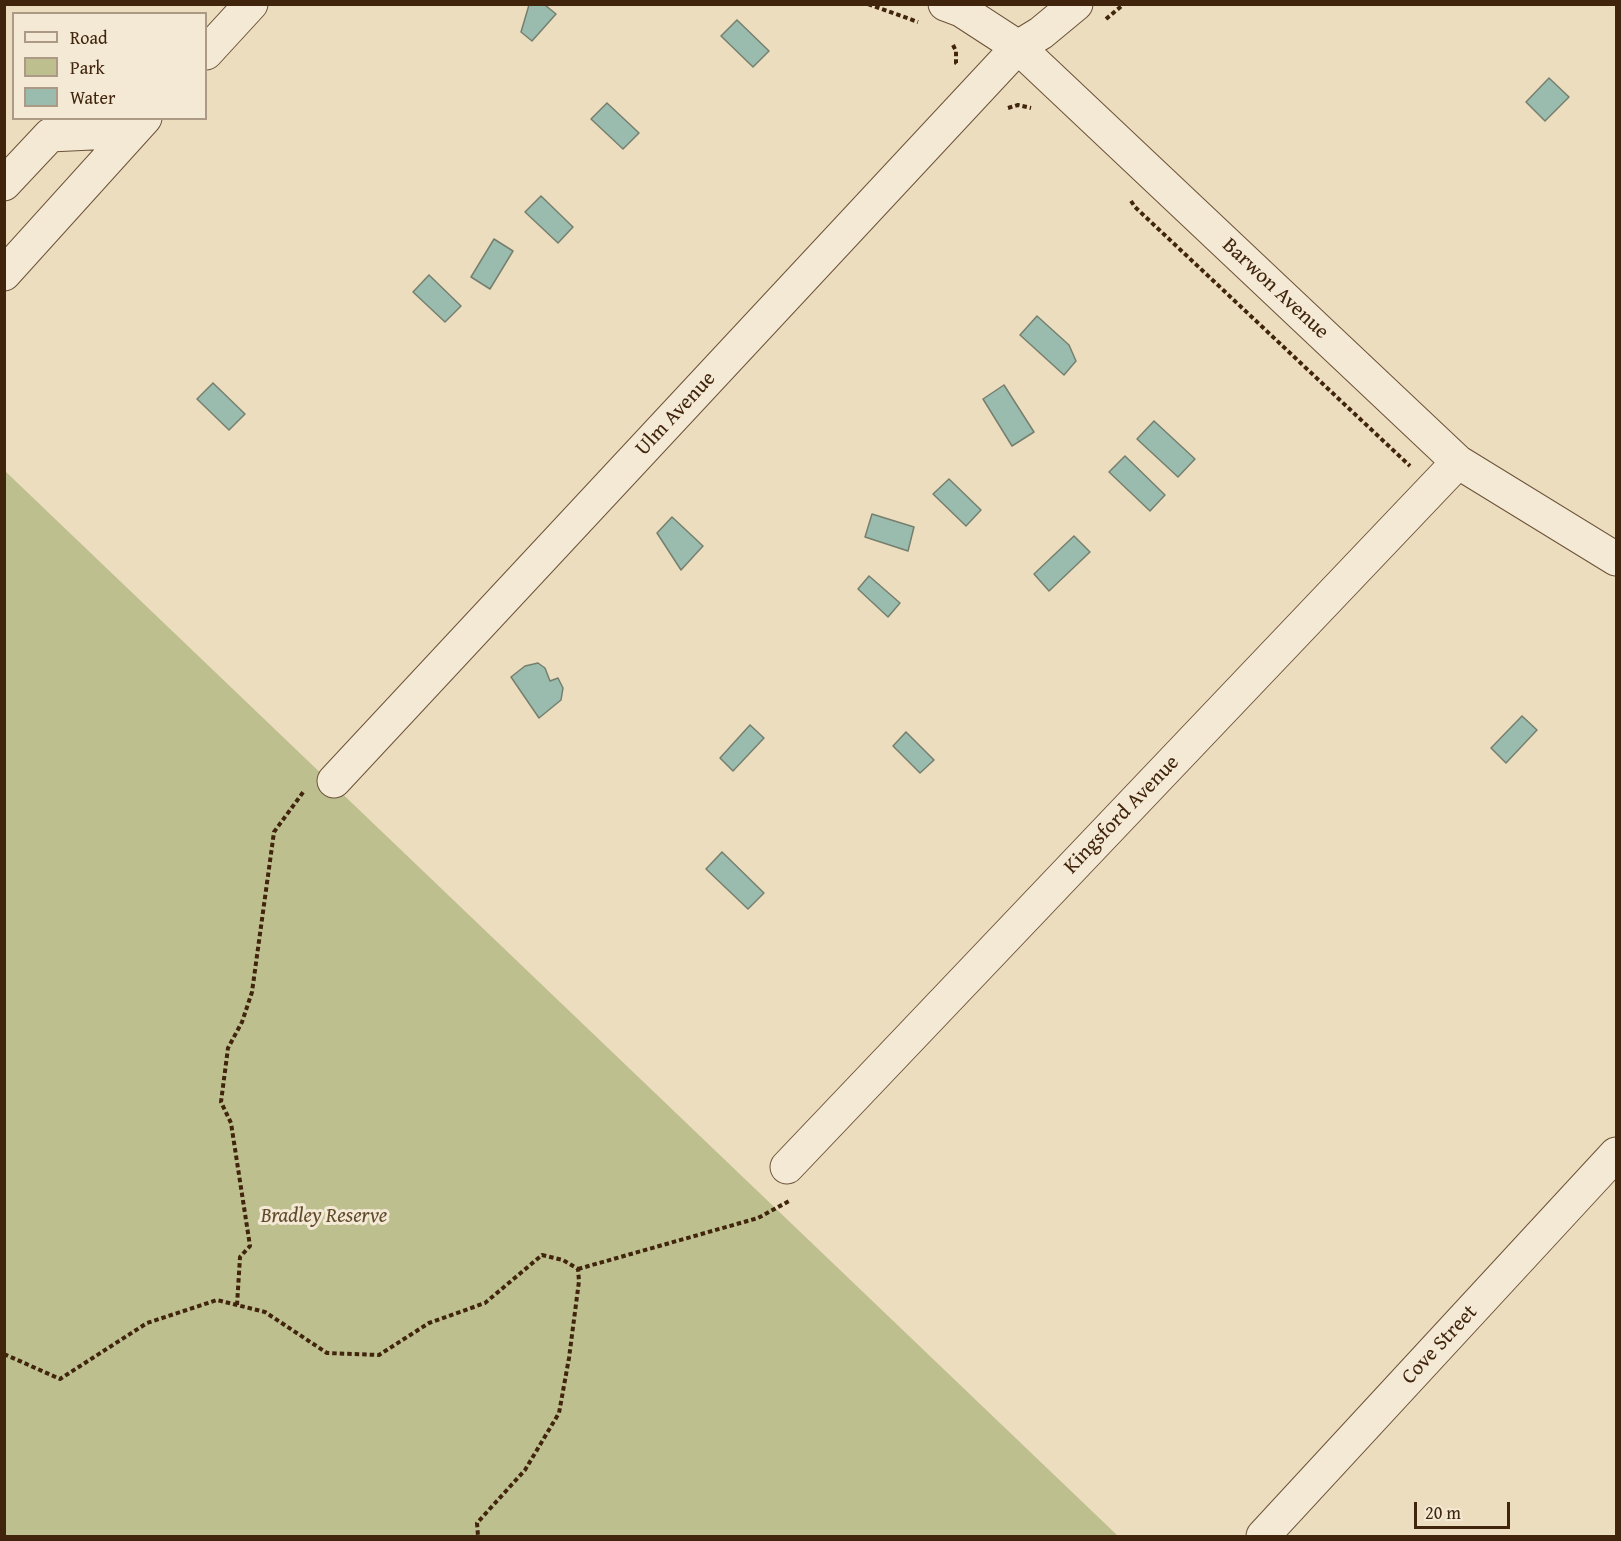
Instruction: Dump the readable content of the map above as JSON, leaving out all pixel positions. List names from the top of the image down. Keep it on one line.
{"streets":{"street":["Barwon Avenue","Ulm Avenue","Kingsford Avenue","Cove Street"]},"crossings":[["Barwon Avenue","Ulm Avenue"],["Barwon Avenue","Kingsford Avenue"]],"parks":["Bradley Reserve"],"legend":["Road","Park","Water"],"scale_bar":"20 m"}
